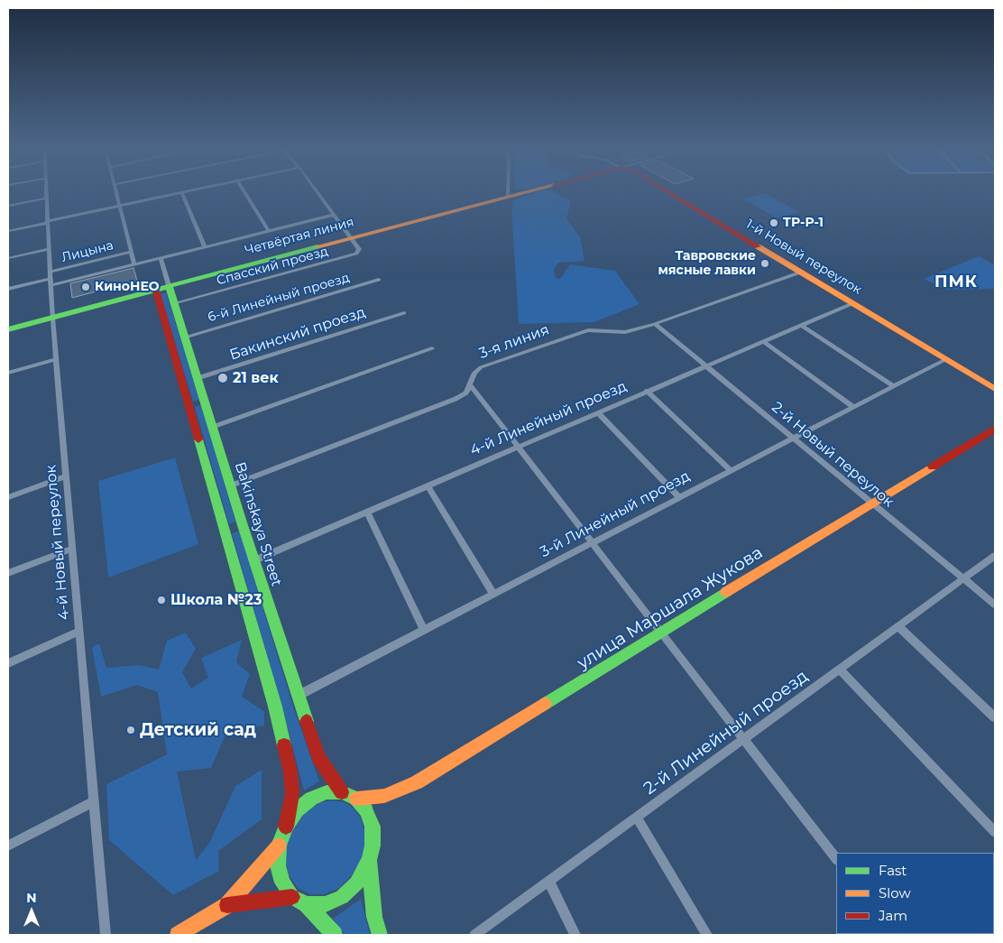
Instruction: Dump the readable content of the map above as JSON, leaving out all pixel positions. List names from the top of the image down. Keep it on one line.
{"streets":{"street":["Четвёртая линия","Лицына","1-й Новый переулок","Спасский проезд","6-й Линейный проезд","Бакинский проезд","3-я линия","4-й Линейный проезд","2-й Новый переулок","3-й Линейный проезд","Bakinskaya Street","4-й Новый переулок","улица Маршала Жукова","2-й Линейный проезд"]},"crossings":[["Четвёртая линия","Спасский проезд"],["Четвёртая линия","Bakinskaya Street"],["Лицына","4-й Новый переулок"],["1-й Новый переулок","3-я линия"],["1-й Новый переулок","4-й Линейный проезд"],["1-й Новый переулок","3-й Линейный проезд"],["Спасский проезд","Bakinskaya Street"],["6-й Линейный проезд","Bakinskaya Street"],["Бакинский проезд","Bakinskaya Street"],["3-я линия","2-й Новый переулок"],["3-я линия","Bakinskaya Street"],["4-й Линейный проезд","2-й Новый переулок"],["4-й Линейный проезд","Bakinskaya Street"],["2-й Новый переулок","3-й Линейный проезд"],["2-й Новый переулок","улица Маршала Жукова"],["2-й Новый переулок","2-й Линейный проезд"],["3-й Линейный проезд","Bakinskaya Street"],["Bakinskaya Street","улица Маршала Жукова"]],"districts":["ПМК"],"places":["ТР-Р-1","Тавровские мясные лавки","КиноНЕО","21 век","Школа №23","Детский сад"],"legend":["Fast","Slow","Jam"],"north":"top"}
